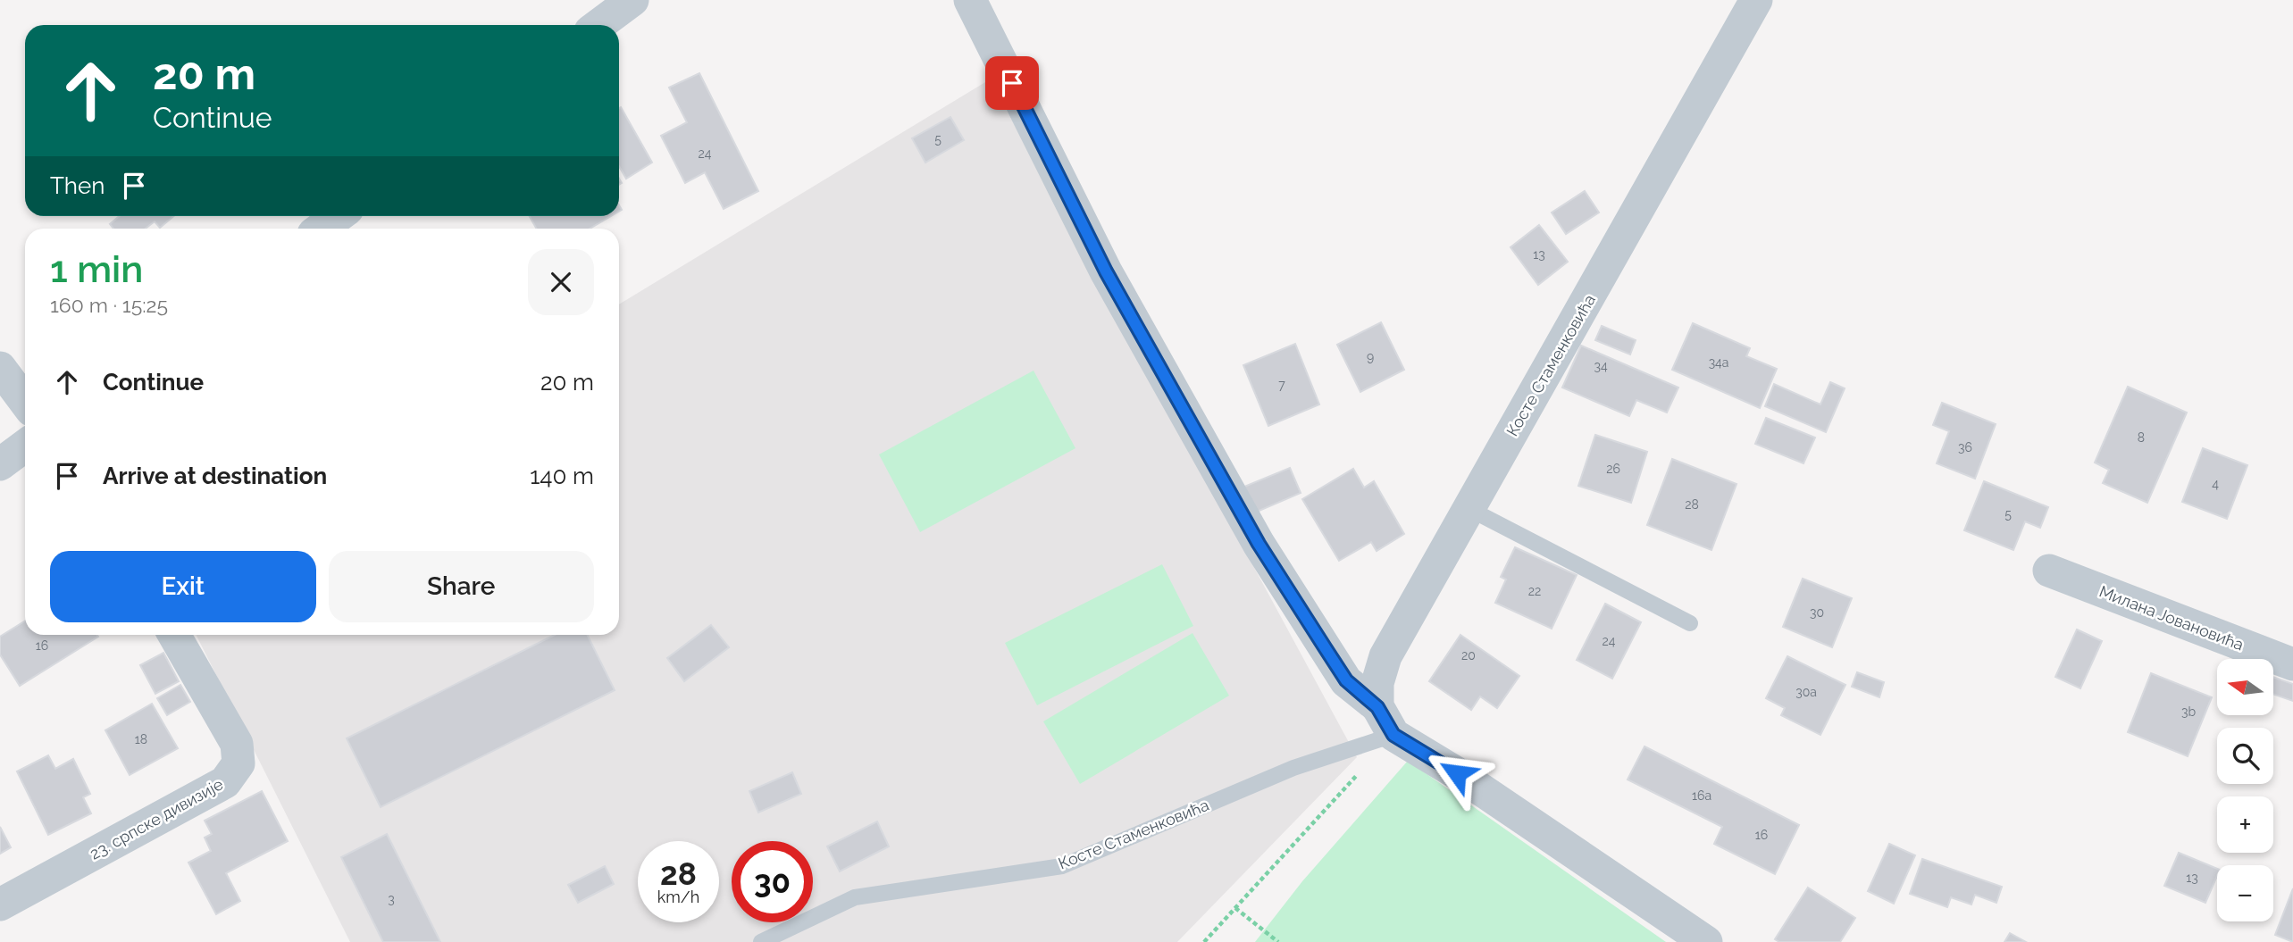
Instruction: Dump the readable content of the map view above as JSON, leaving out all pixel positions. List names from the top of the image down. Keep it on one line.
{"streets":{"street":["Косте Стаменковића","Милана Јовановића","23. српске дивизије"]},"house_numbers":["5","24","13","9","34a","34","7","8","36","26","4","28","5","22","30","24","16","20","30a","3b","18","16a","16","13","3"],"north":"left","page":{"turn":["20 m","Continue"],"then":"Then","heading":["1 min","160 m · 15:25"],"list":[{"name":"Continue","value":"20 m"},{"name":"Arrive at destination","value":"140 m"}],"buttons":["Exit","Share"],"map_buttons":["+","−"],"speed":"28 km/h","limit":"30"}}
